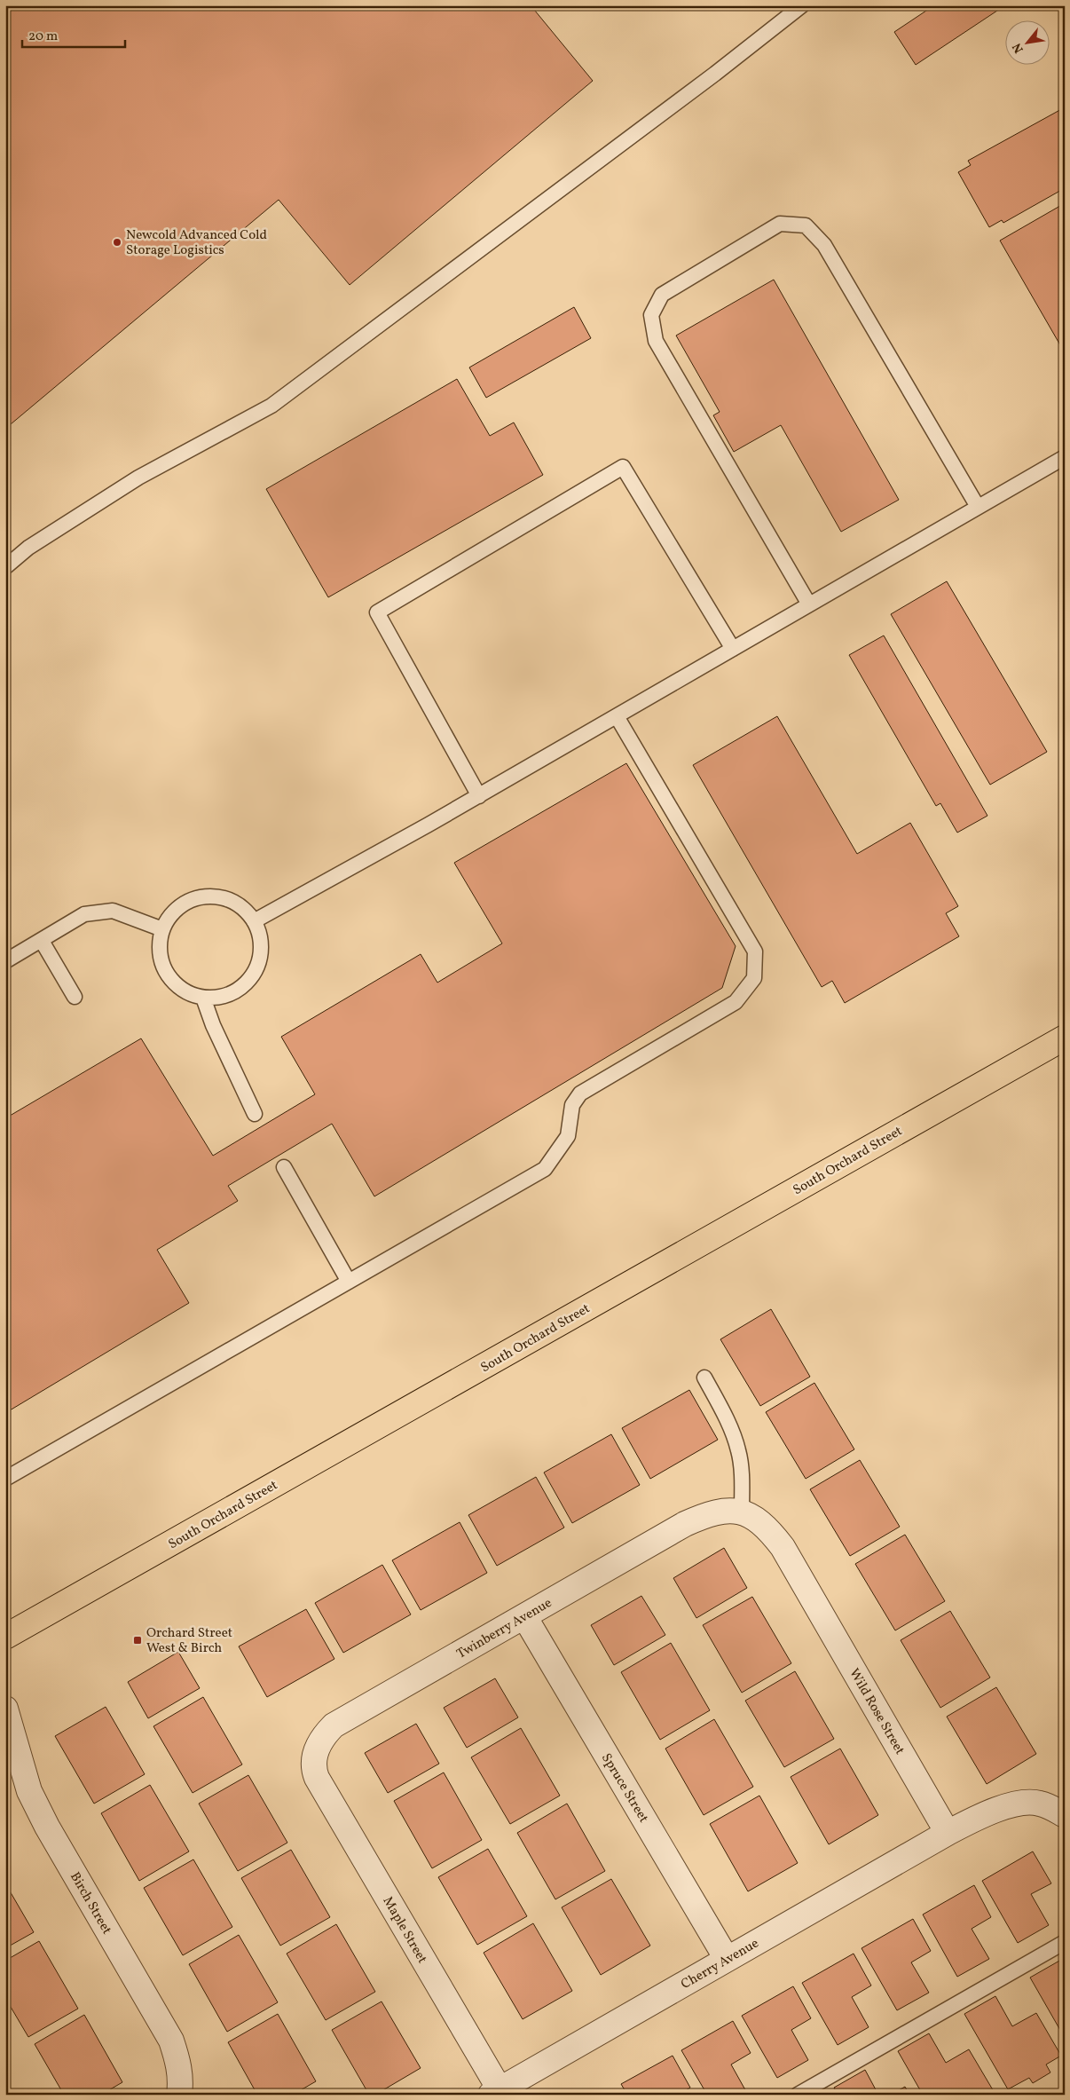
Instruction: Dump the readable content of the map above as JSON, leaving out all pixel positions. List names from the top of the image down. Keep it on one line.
{"streets":{"main road":["South Orchard Street"],"street":["Twinberry Avenue","Wild Rose Street","Spruce Street","Birch Street","Maple Street","Cherry Avenue"]},"crossings":[["Twinberry Avenue","Wild Rose Street"],["Twinberry Avenue","Spruce Street"],["Twinberry Avenue","Maple Street"],["Wild Rose Street","Cherry Avenue"],["Spruce Street","Cherry Avenue"],["Maple Street","Cherry Avenue"]],"places":{"other":["Newcold Advanced Cold Storage Logistics"],"transit":["Orchard Street West & Birch"]},"scale_bar":"20 m","north":"bottom left"}
